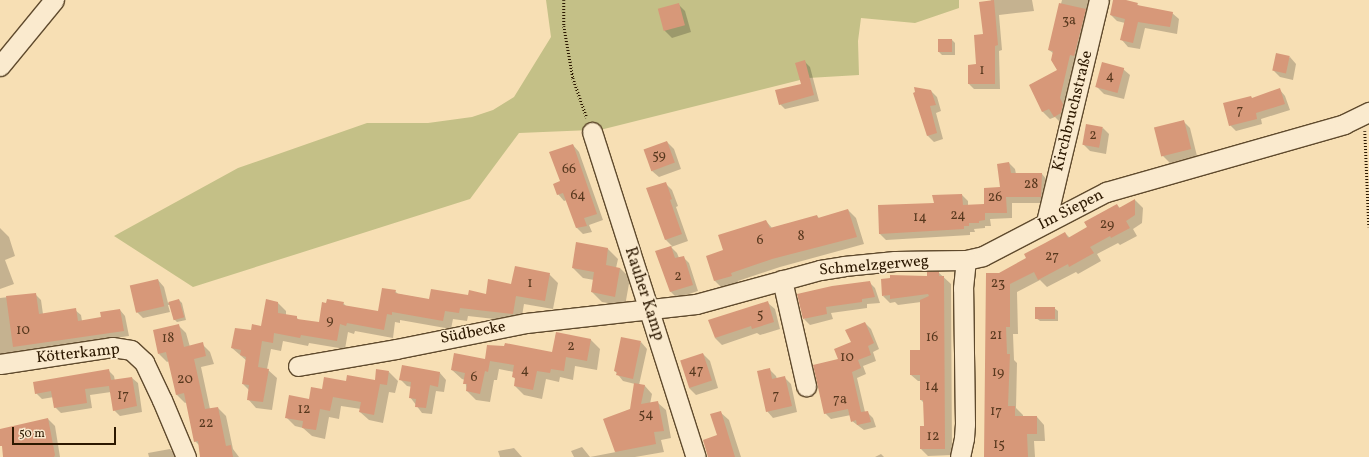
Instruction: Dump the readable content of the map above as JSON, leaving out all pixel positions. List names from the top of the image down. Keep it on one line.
{"streets":{"street":["Kirchbruchstraße","Im Siepen","Schmelzgerweg","Rauher Kamp","Südbecke","Kötterkamp"]},"crossings":[["Kirchbruchstraße","Im Siepen"],["Im Siepen","Schmelzgerweg"],["Schmelzgerweg","Rauher Kamp"],["Schmelzgerweg","Südbecke"],["Rauher Kamp","Südbecke"]],"house_numbers":["3a","1","4","7","2","59","66","28","64","26","24","14","29","8","6","27","2","1","23","5","9","10","21","16","18","2","10","4","47","19","6","20","14","17","7","7a","12","17","54","22","12","15"],"scale_bar":"50 m"}
